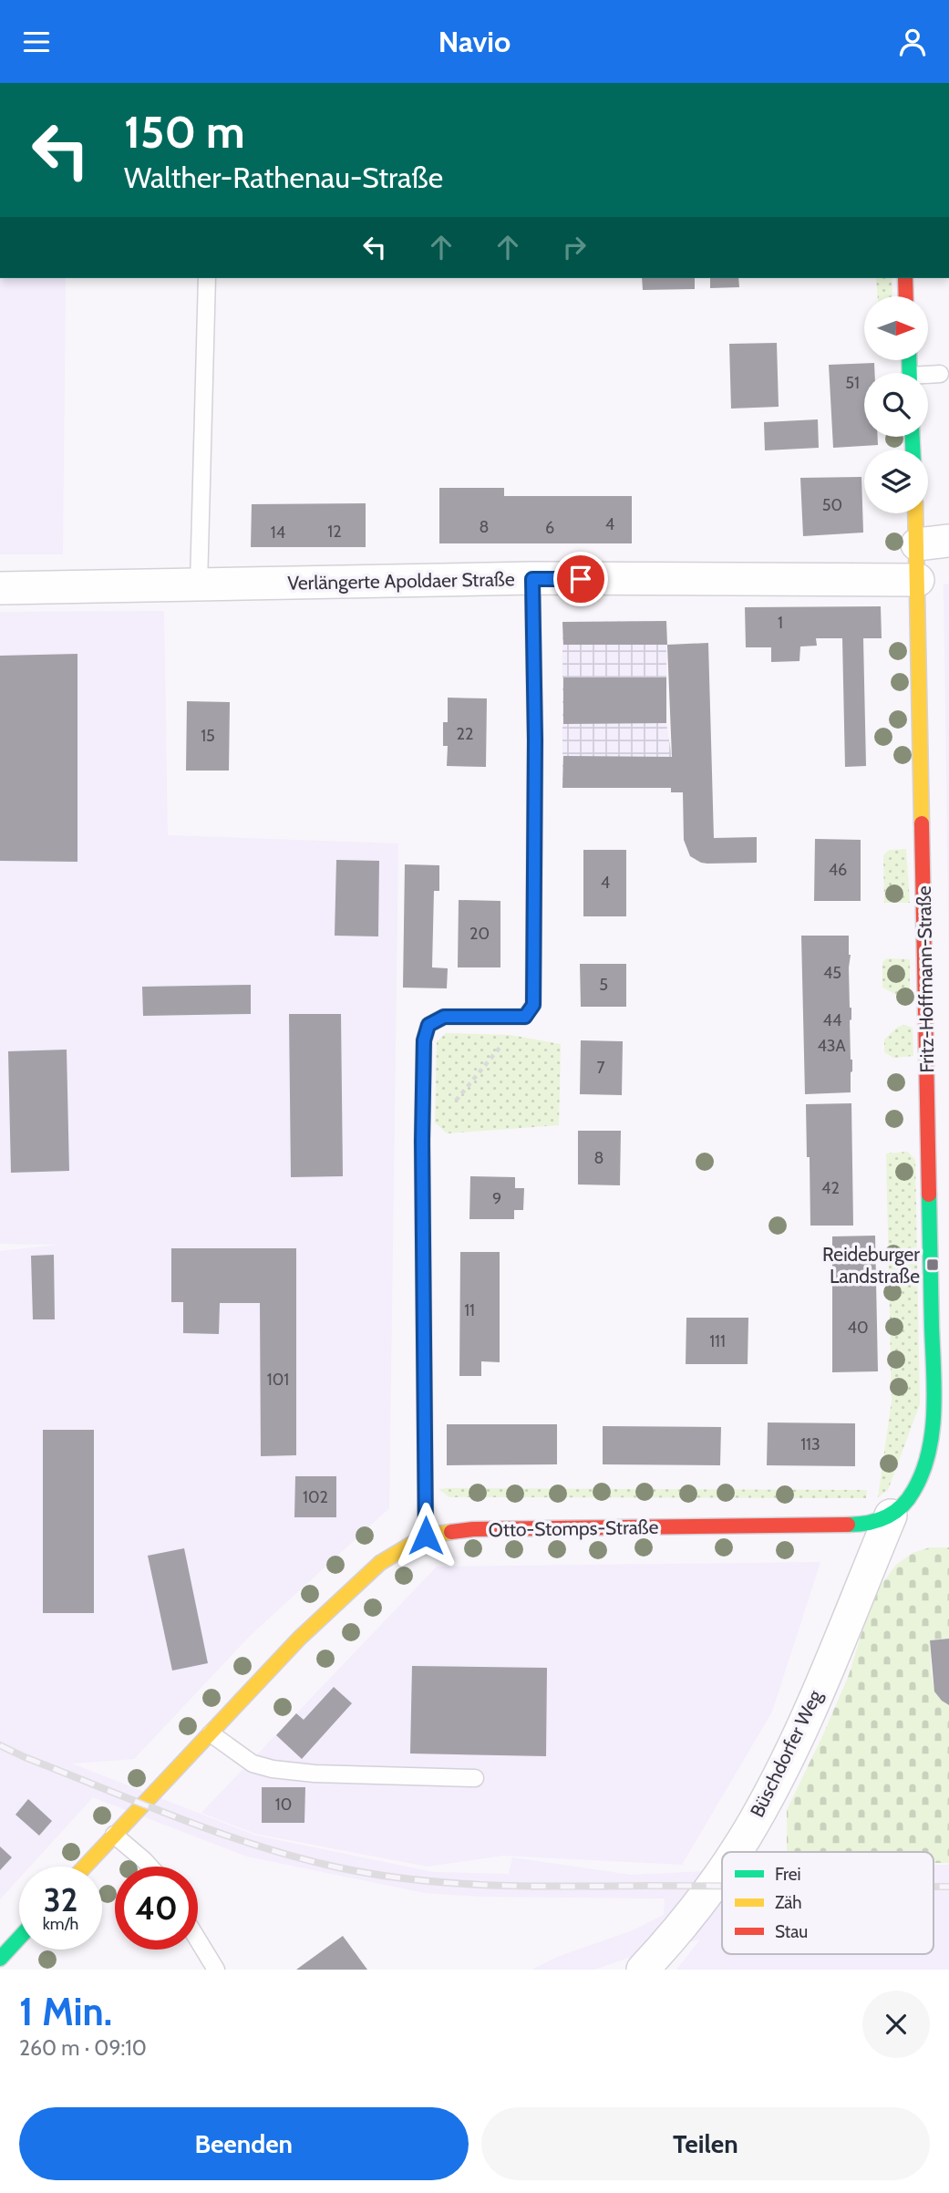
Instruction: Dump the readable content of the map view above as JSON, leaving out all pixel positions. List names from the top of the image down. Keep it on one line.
{"streets":{"street":["Verlängerte Apoldaer Straße","Fritz-Hoffmann-Straße","Otto-Stomps-Straße","Büschdorfer Weg"]},"crossings":[["Verlängerte Apoldaer Straße","Fritz-Hoffmann-Straße"],["Otto-Stomps-Straße","Büschdorfer Weg"]],"places":{"transit":["Reideburger Landstraße"]},"house_numbers":["51","50","4","8","6","12","14","1","22","15","46","4","20","45","5","44","43A","7","8","42","9","11","40","111","101","113","102","10"],"legend":["Frei","Zäh","Stau"],"north":"right","page":{"header":"Navio","turn":["150 m","Walther-Rathenau-Straße"],"speed":"32 km/h","limit":"40","heading":["1 Min.","260 m · 09:10"],"buttons":["Beenden","Teilen"]}}
